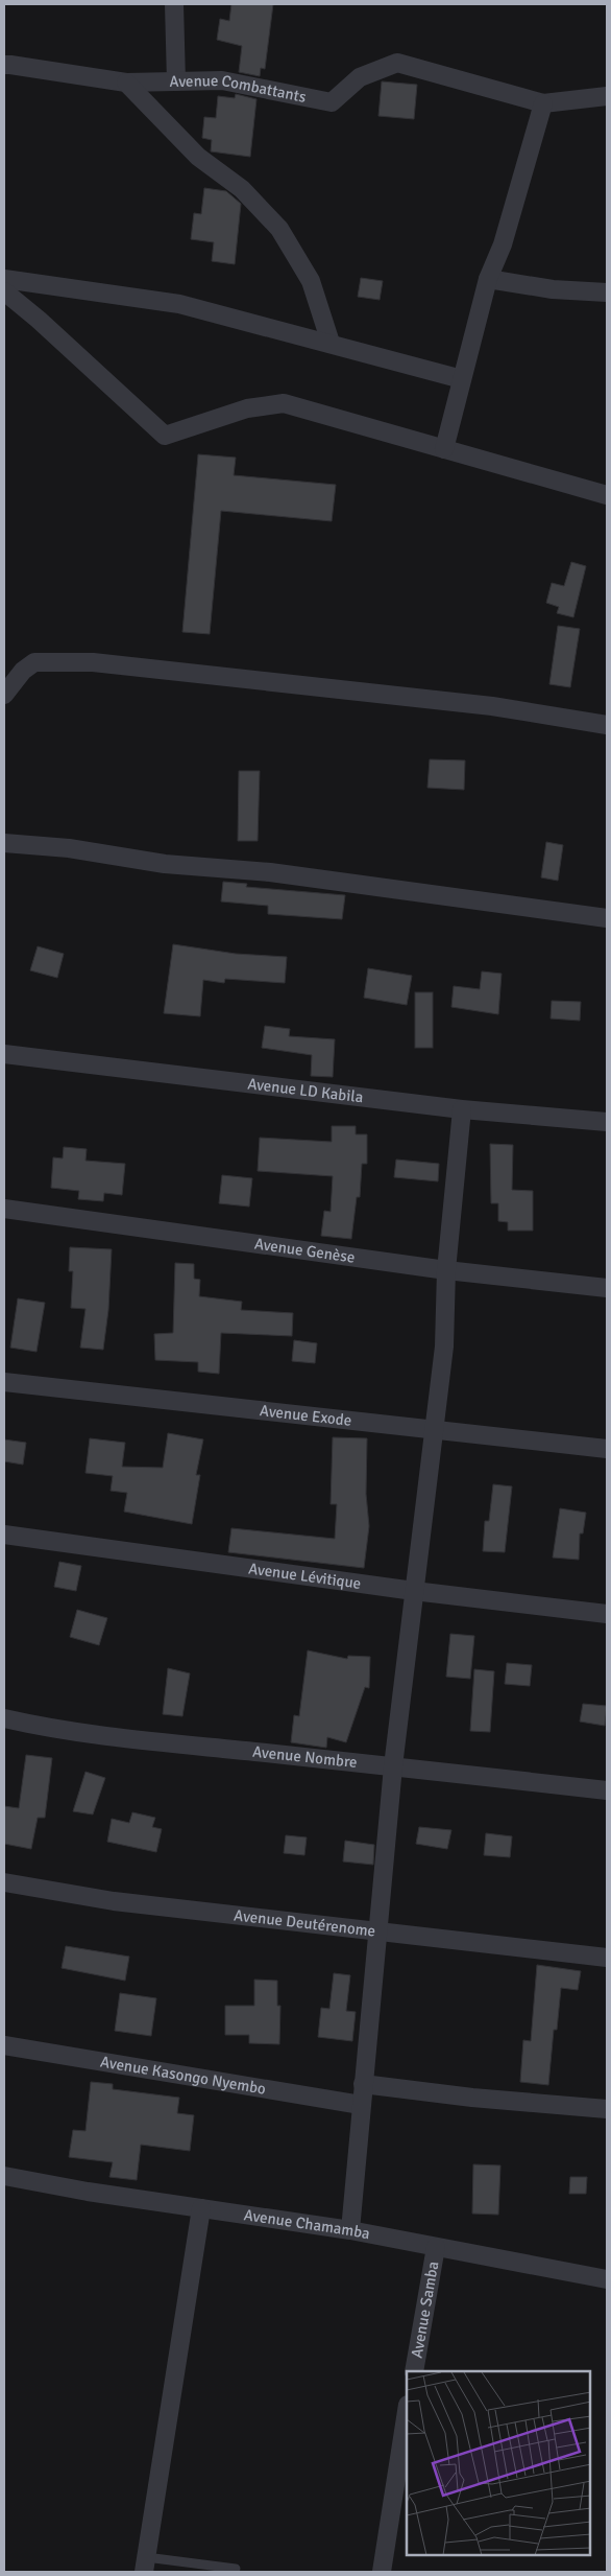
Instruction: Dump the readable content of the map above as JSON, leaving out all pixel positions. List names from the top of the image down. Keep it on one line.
{"streets":{"street":["Avenue Combattants","Avenue LD Kabila","Avenue Genèse","Avenue Exode","Avenue Lévitique","Avenue Nombre","Avenue Deutérenome","Avenue Kasongo Nyembo","Avenue Chamamba","Avenue Samba"]},"crossings":[["Avenue Chamamba","Avenue Samba"]]}
